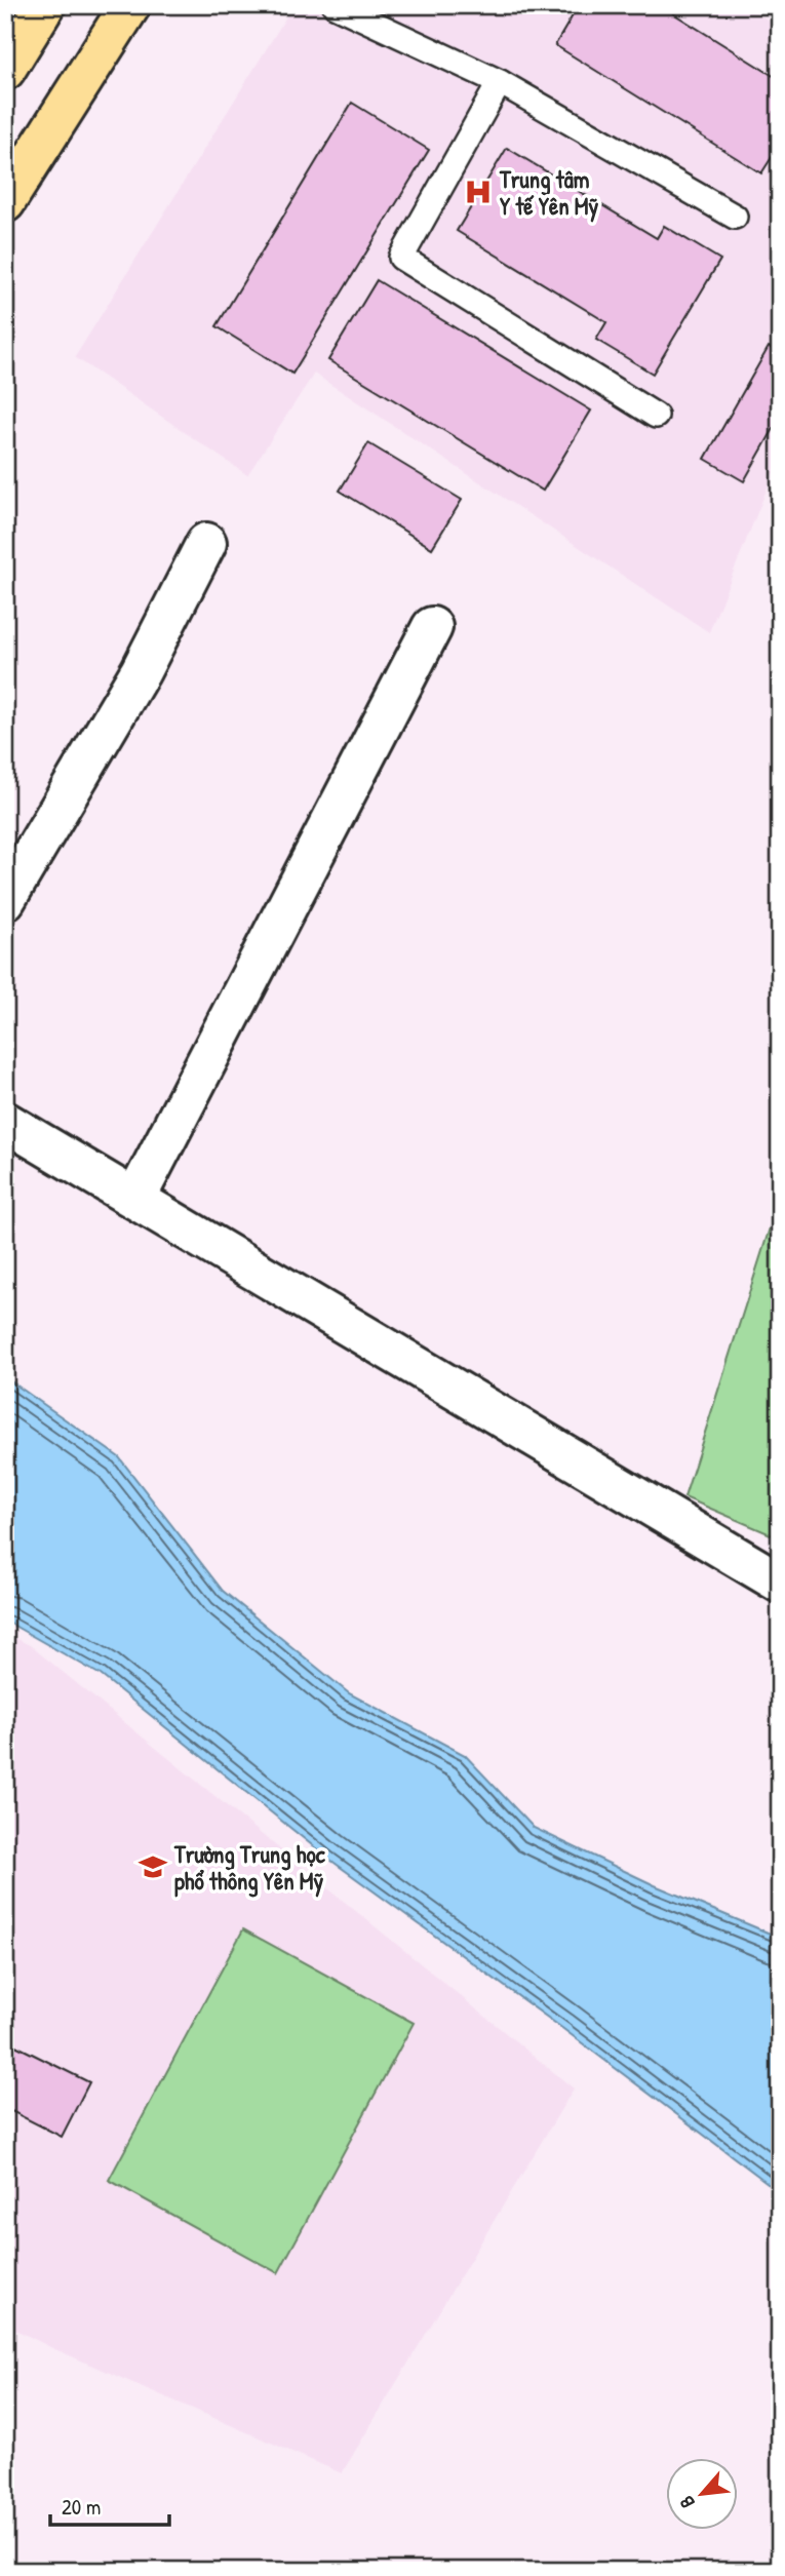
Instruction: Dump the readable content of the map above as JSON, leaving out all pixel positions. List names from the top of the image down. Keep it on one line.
{"places":{"hospital":["Trung tâm Y tế Yên Mỹ"],"school or university":["Trường Trung học phổ thông Yên Mỹ"]},"scale_bar":"20 m","north":"bottom left"}
